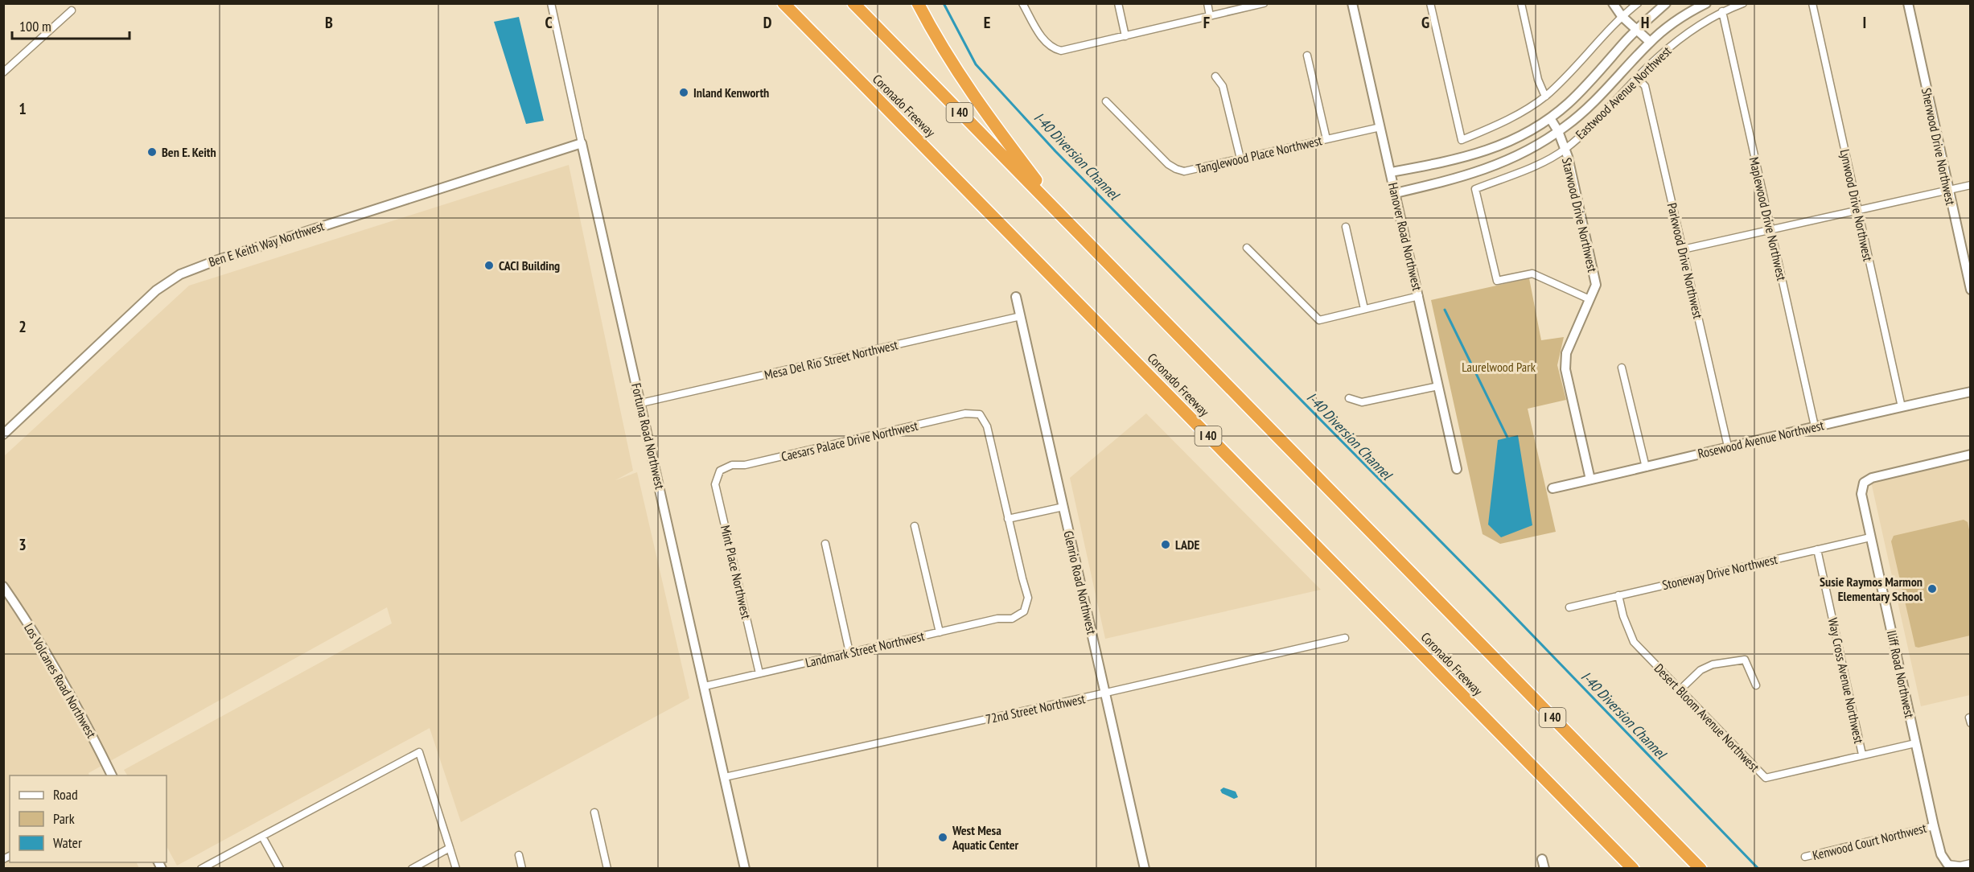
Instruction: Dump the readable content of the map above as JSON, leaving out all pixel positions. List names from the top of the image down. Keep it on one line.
{"streets":{"highway":["Coronado Freeway","I 40"],"street":["Eastwood Avenue Northwest","Sherwood Drive Northwest","Tanglewood Place Northwest","Lynwood Drive Northwest","Starwood Drive Northwest","Maplewood Drive Northwest","Hanover Road Northwest","Ben E Keith Way Northwest","Parkwood Drive Northwest","Mesa Del Rio Street Northwest","Fortuna Road Northwest","Rosewood Avenue Northwest","Caesars Palace Drive Northwest","Mint Place Northwest","Stoneway Drive Northwest","Glenrio Road Northwest","Landmark Street Northwest","Iliff Road Northwest","Los Volcanes Road Northwest","Way Cross Avenue Northwest","72nd Street Northwest","Desert Bloom Avenue Northwest","Kenwood Court Northwest"]},"crossings":[["Eastwood Avenue Northwest","Starwood Drive Northwest"],["Eastwood Avenue Northwest","Maplewood Drive Northwest"],["Eastwood Avenue Northwest","Parkwood Drive Northwest"],["Tanglewood Place Northwest","Hanover Road Northwest"],["Lynwood Drive Northwest","Rosewood Avenue Northwest"],["Starwood Drive Northwest","Rosewood Avenue Northwest"],["Maplewood Drive Northwest","Rosewood Avenue Northwest"],["Ben E Keith Way Northwest","Fortuna Road Northwest"],["Parkwood Drive Northwest","Rosewood Avenue Northwest"],["Mesa Del Rio Street Northwest","Fortuna Road Northwest"],["Mesa Del Rio Street Northwest","Glenrio Road Northwest"],["Fortuna Road Northwest","Landmark Street Northwest"],["Fortuna Road Northwest","72nd Street Northwest"],["Caesars Palace Drive Northwest","Mint Place Northwest"],["Caesars Palace Drive Northwest","Landmark Street Northwest"],["Mint Place Northwest","Landmark Street Northwest"],["Stoneway Drive Northwest","Iliff Road Northwest"],["Stoneway Drive Northwest","Way Cross Avenue Northwest"],["Stoneway Drive Northwest","Desert Bloom Avenue Northwest"],["Glenrio Road Northwest","72nd Street Northwest"],["Iliff Road Northwest","Kenwood Court Northwest"],["Way Cross Avenue Northwest","Desert Bloom Avenue Northwest"]],"water":["I-40 Diversion Channel"],"parks":["Laurelwood Park"],"places":["Inland Kenworth","Ben E. Keith","CACI Building","LADE","Susie Raymos Marmon Elementary School","West Mesa Aquatic Center"],"legend":["Road","Park","Water"],"scale_bar":"100 m","grid":{"columns":["B","C","D","E","F","G","H","I"],"rows":["1","2","3"]}}
